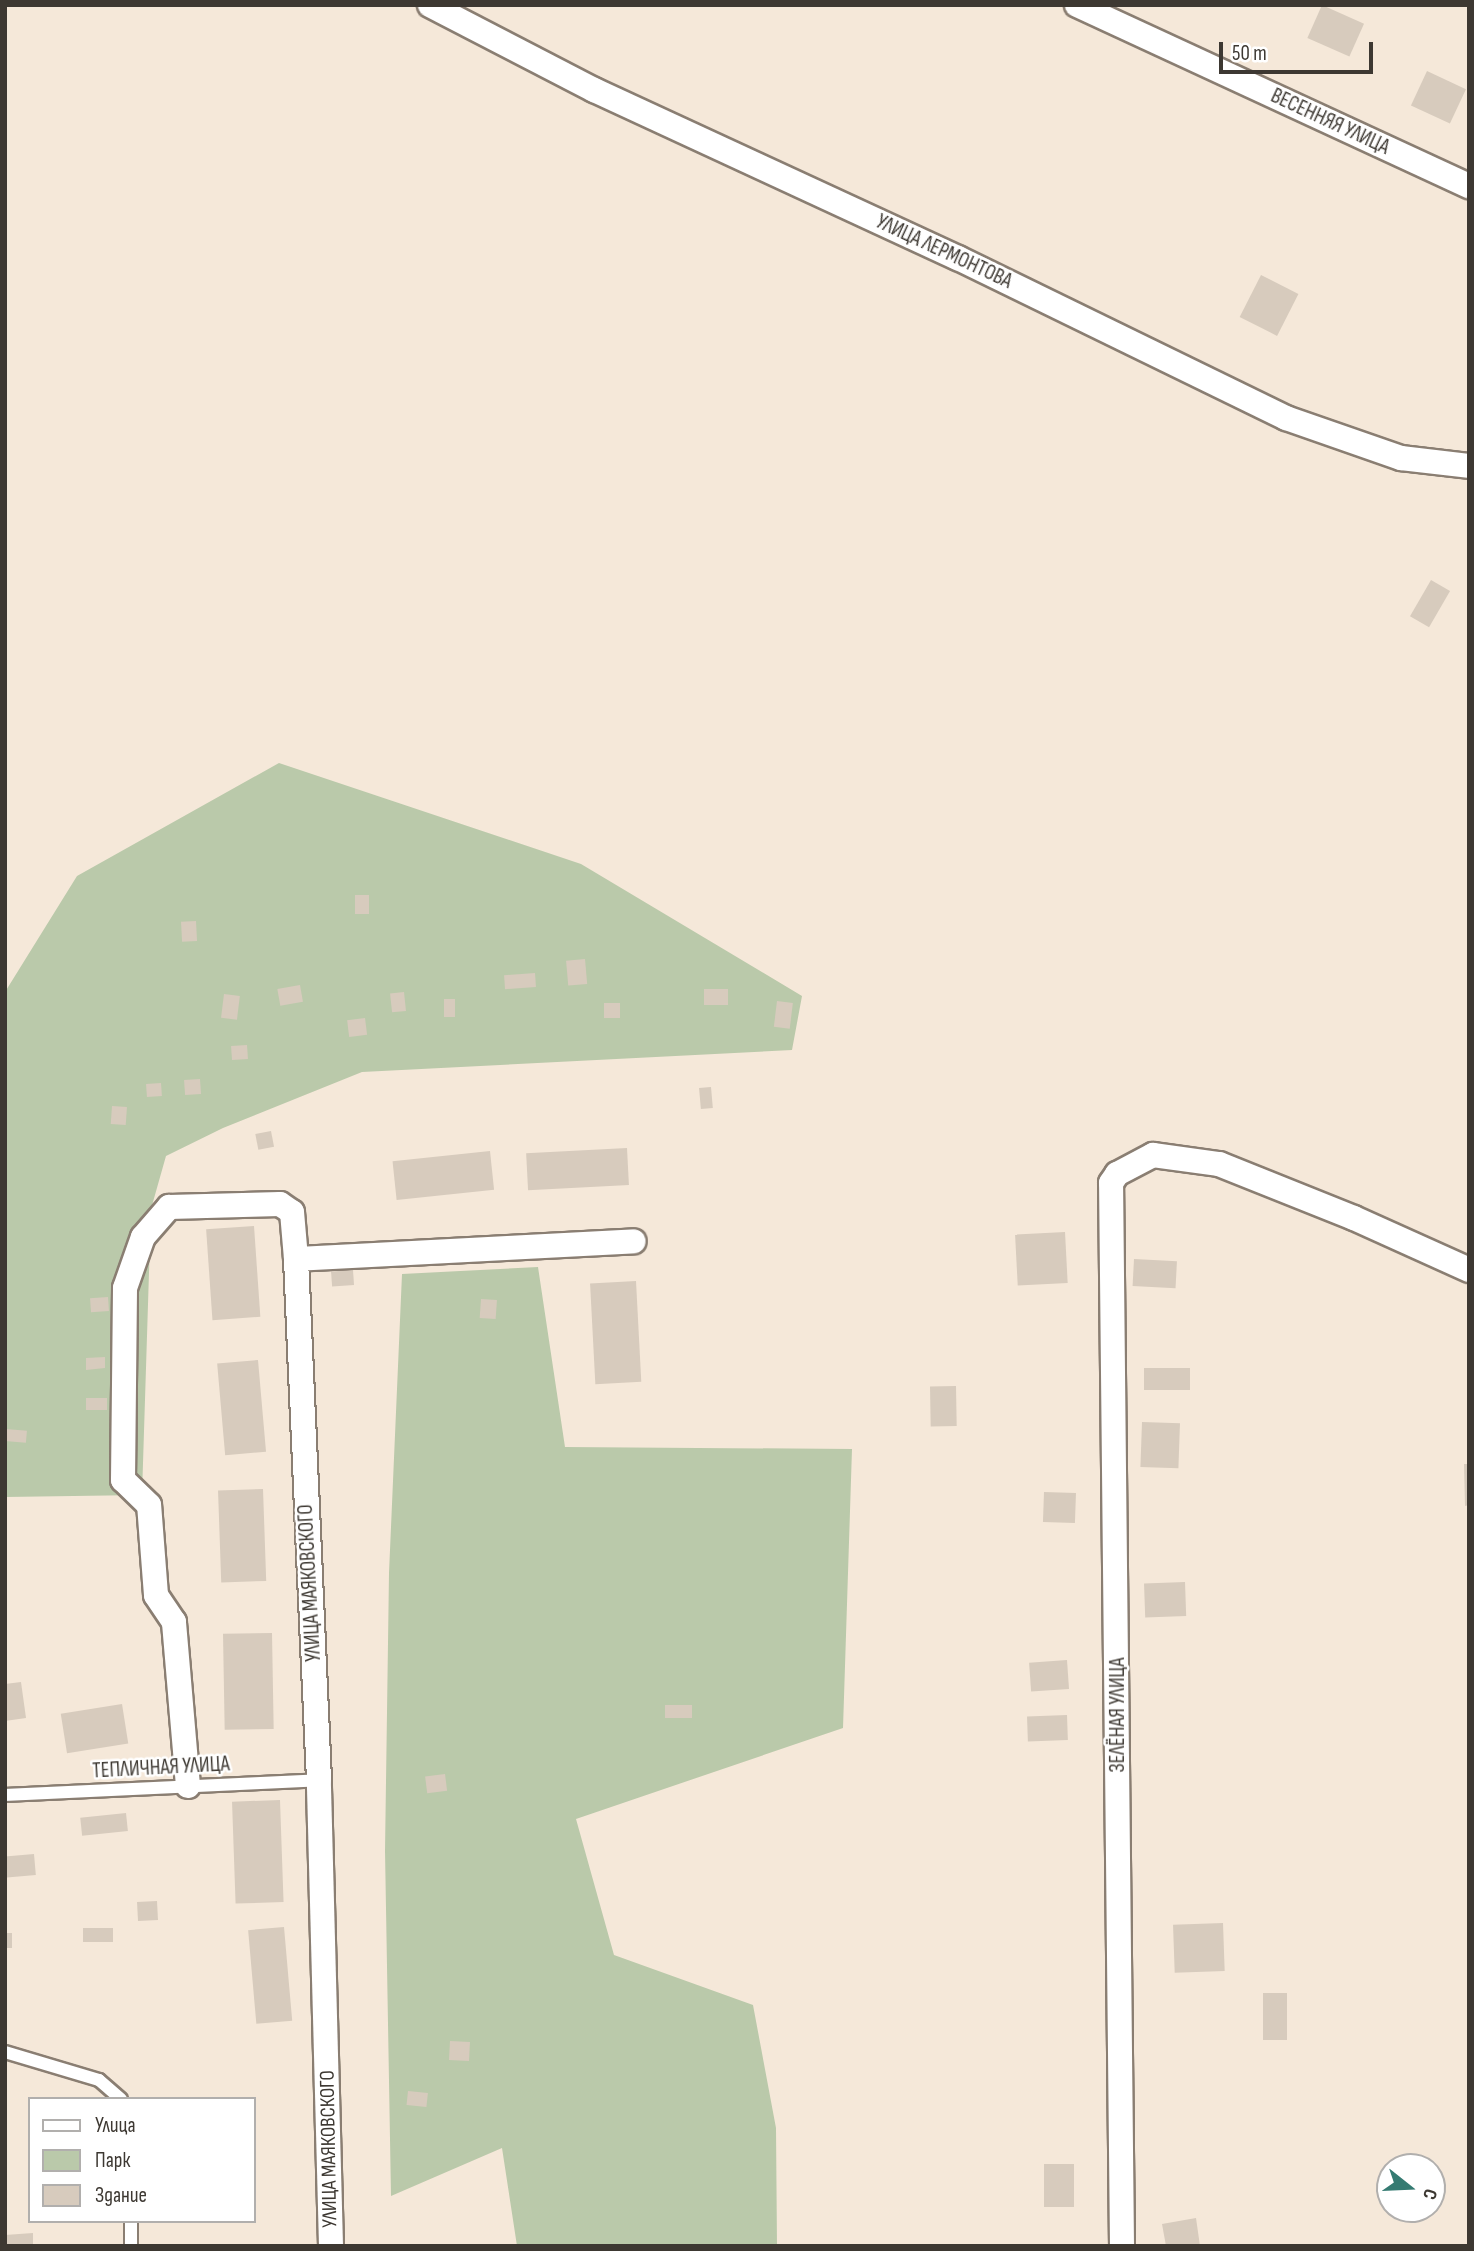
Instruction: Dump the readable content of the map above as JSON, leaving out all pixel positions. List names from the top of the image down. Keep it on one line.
{"streets":{"street":["ВЕСЕННЯЯ УЛИЦА","УЛИЦА ЛЕРМОНТОВА","УЛИЦА МАЯКОВСКОГО","ЗЕЛЁНАЯ УЛИЦА"],"lane":["ТЕПЛИЧНАЯ УЛИЦА"]},"crossings":[["УЛИЦА МАЯКОВСКОГО","ТЕПЛИЧНАЯ УЛИЦА"]],"legend":["Улица","Парк","Здание"],"scale_bar":"50 m","north":"right"}
